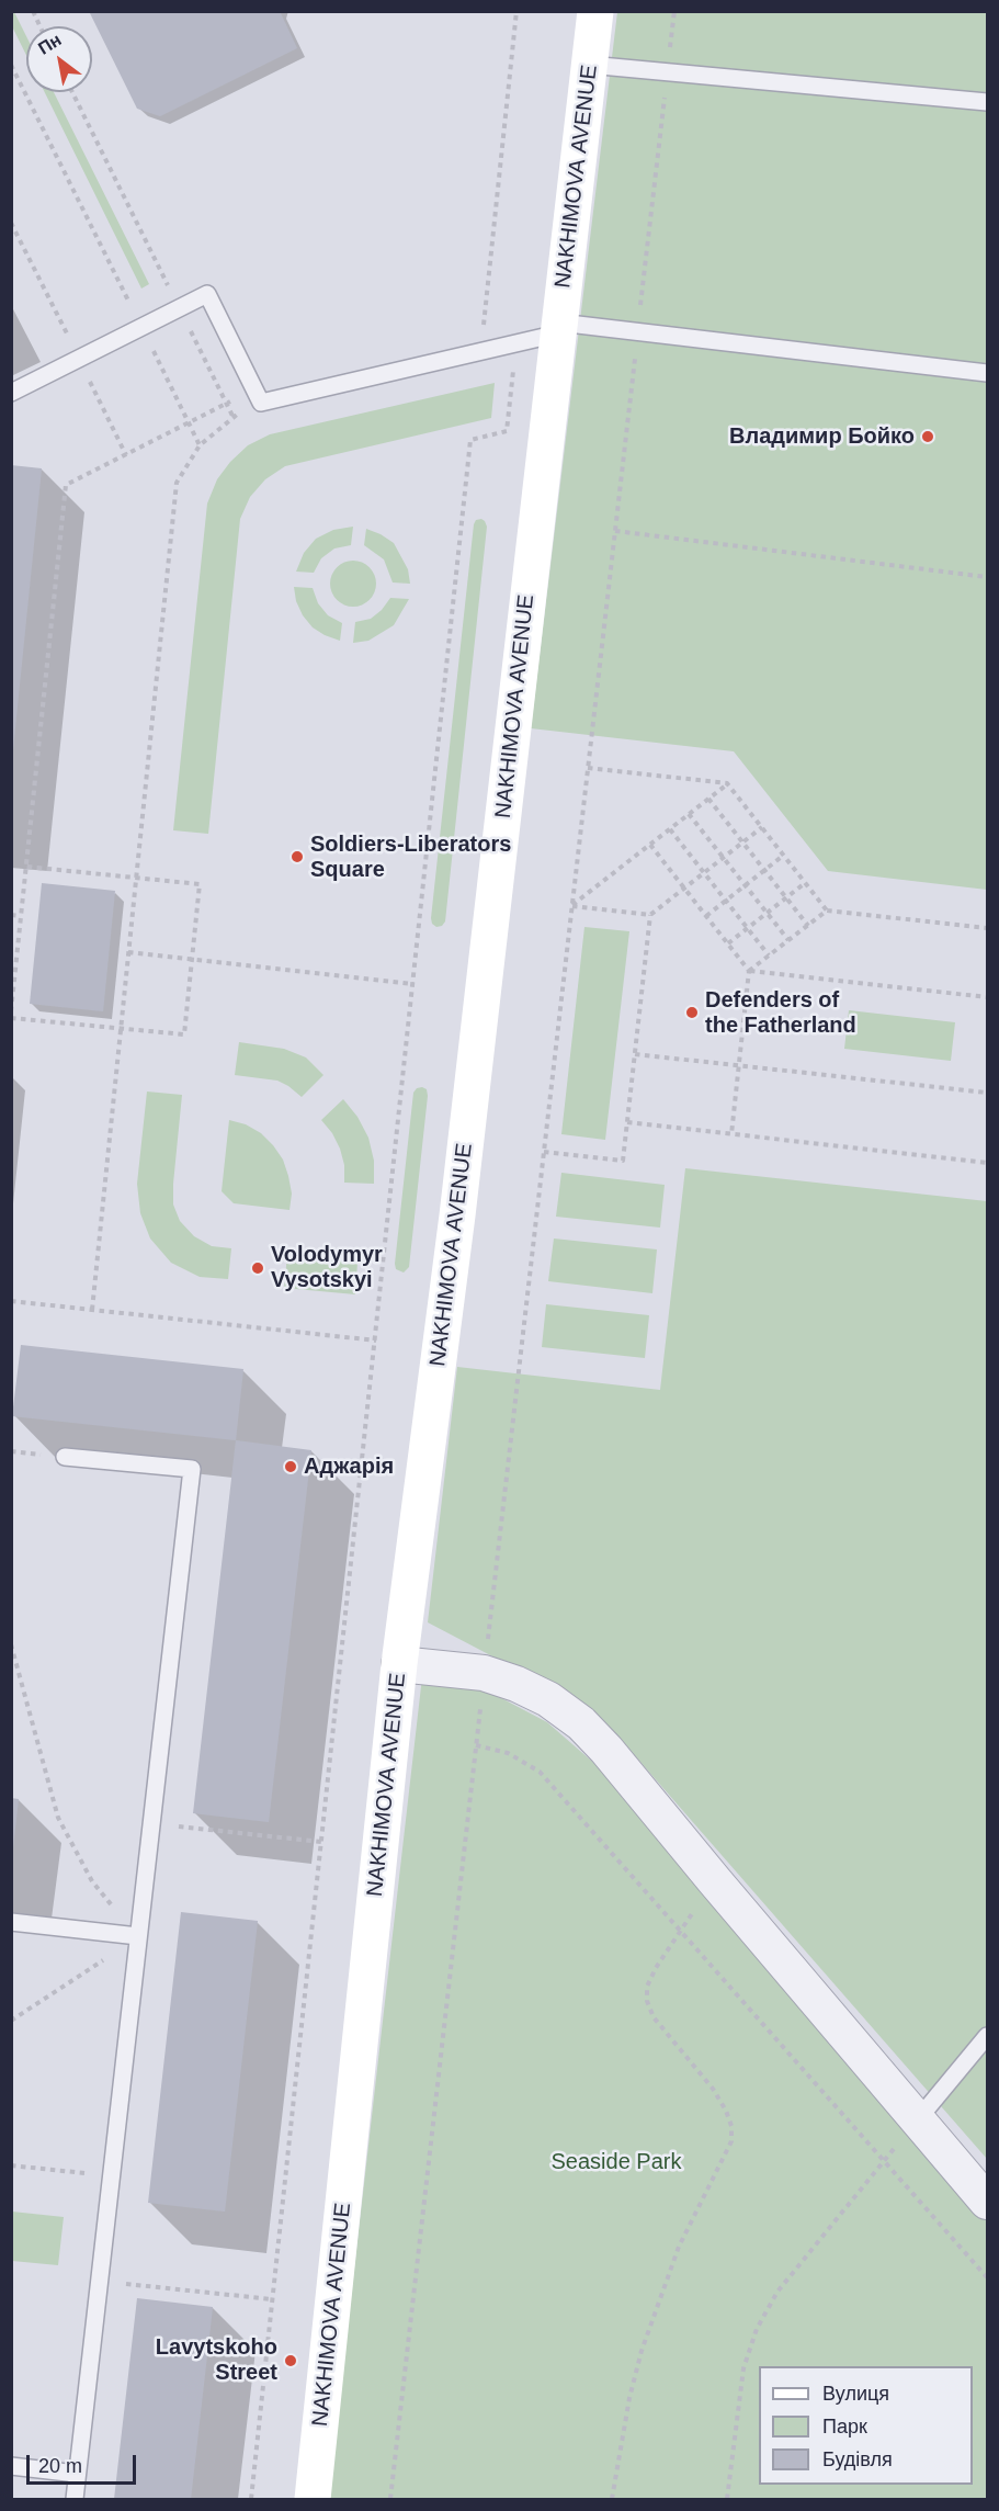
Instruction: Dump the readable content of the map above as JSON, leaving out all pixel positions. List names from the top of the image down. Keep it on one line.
{"streets":{"main road":["NAKHIMOVA AVENUE"]},"parks":["Seaside Park"],"places":["Владимир Бойко","Soldiers-Liberators Square","Defenders of the Fatherland","Volodymyr Vysotskyi","Аджарія","Lavytskoho Street"],"legend":["Вулиця","Парк","Будівля"],"scale_bar":"20 m","north":"top left"}
